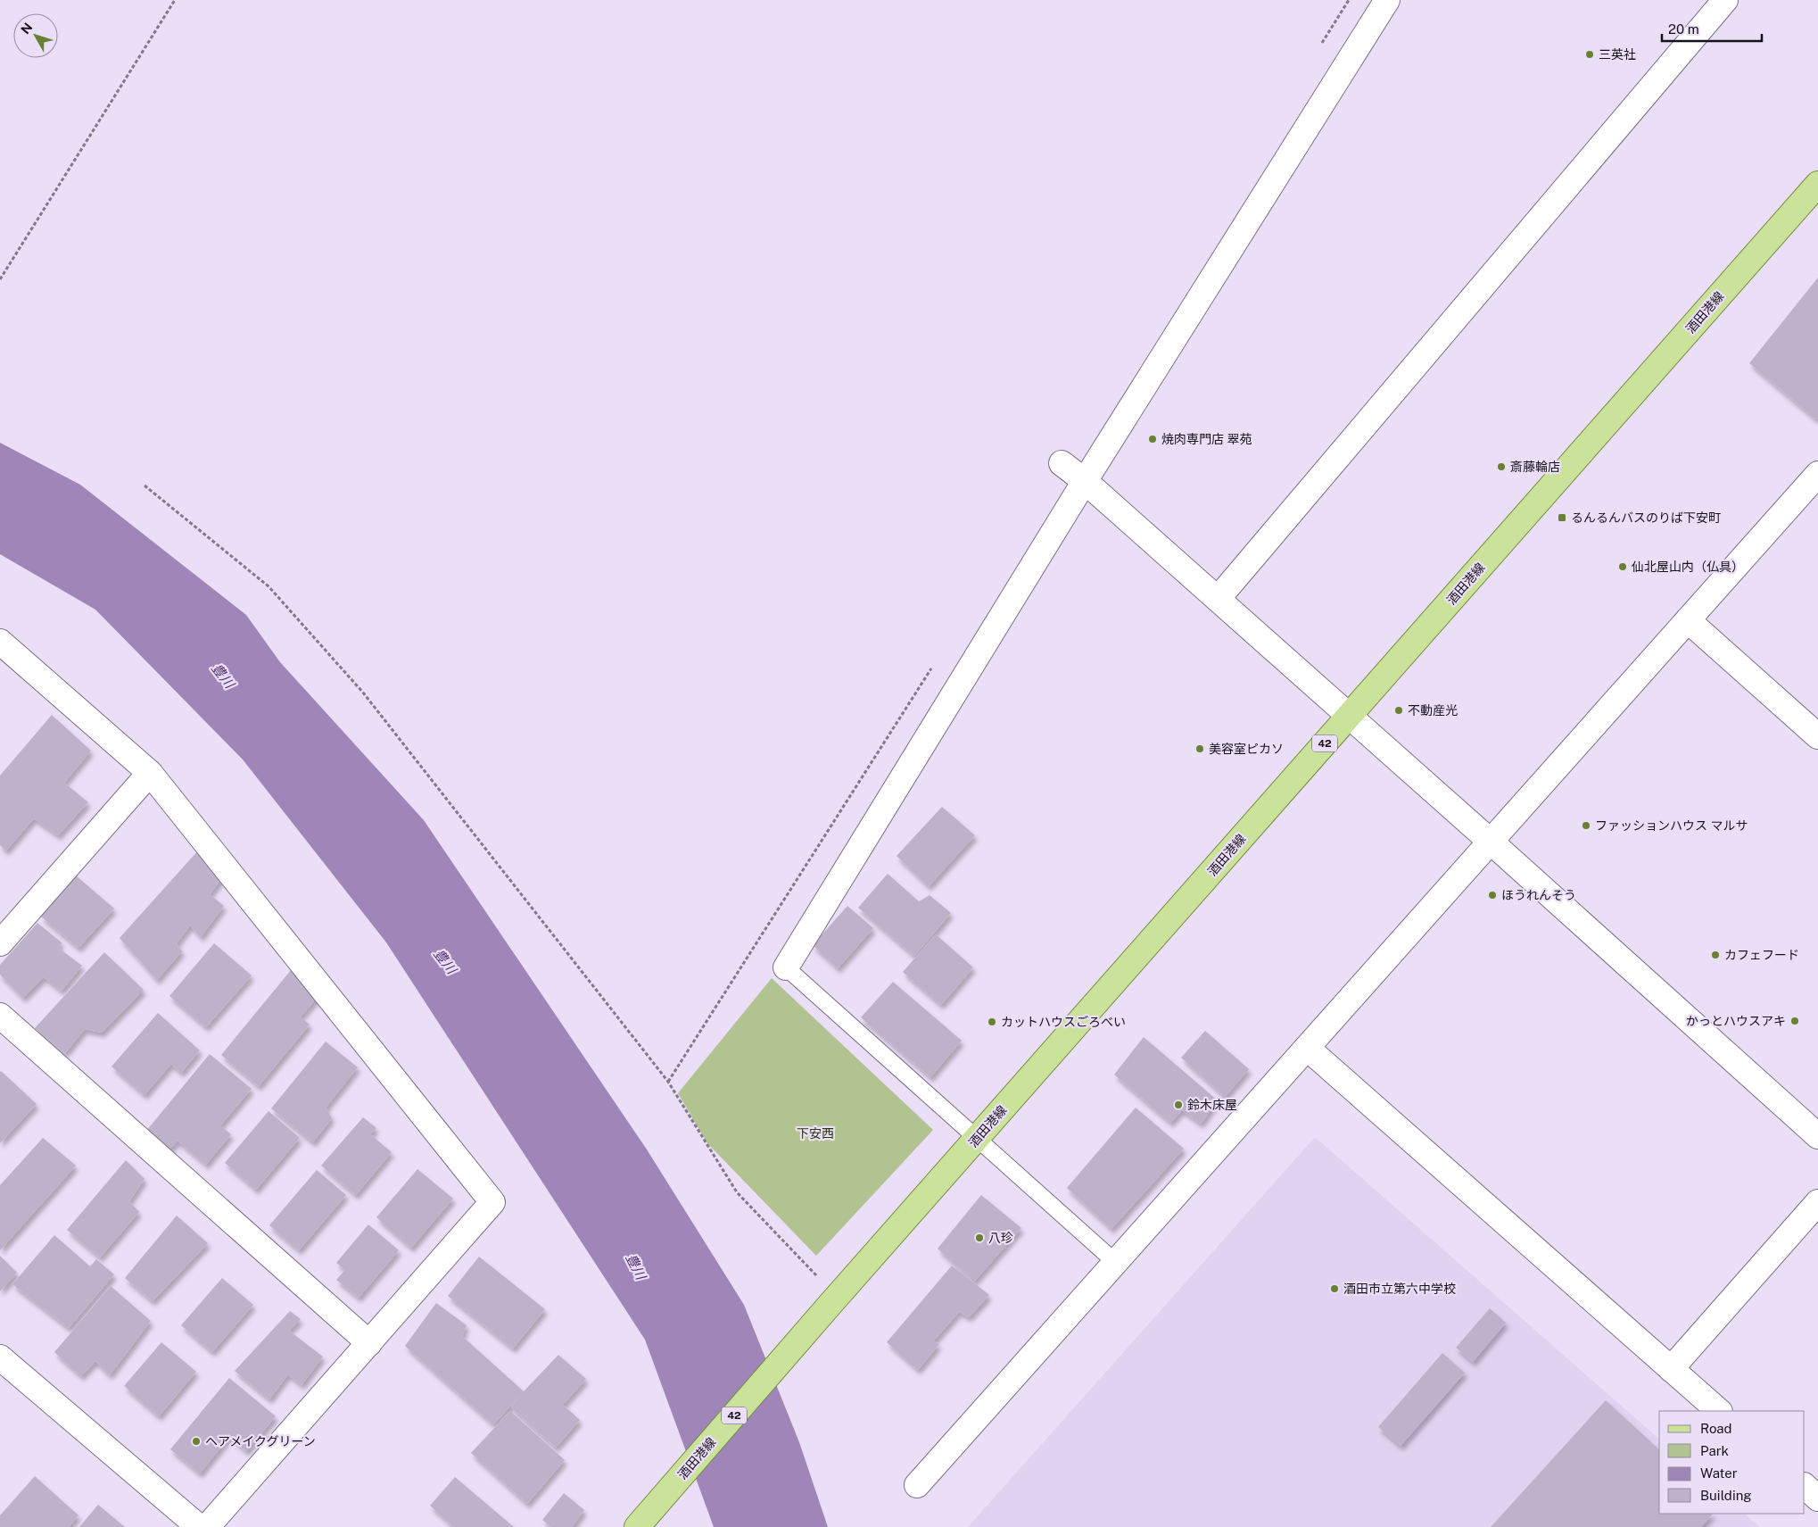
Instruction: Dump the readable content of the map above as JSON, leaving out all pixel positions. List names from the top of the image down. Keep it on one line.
{"streets":{"main road":["酒田港線","42"]},"water":["豊川"],"parks":["下安西"],"places":{"other":["三英社","焼肉専門店 翠苑","斎藤輪店","仙北屋山内（仏具）","不動産光","美容室ピカソ","ファッションハウス マルサ","ほうれんそう","カフェフード","かっとハウスアキ","カットハウスごろべい","鈴木床屋","八珍","酒田市立第六中学校","ヘアメイクグリーン"],"transit":["るんるんバスのりば下安町"]},"legend":["Road","Park","Water","Building"],"scale_bar":"20 m","north":"top left"}
